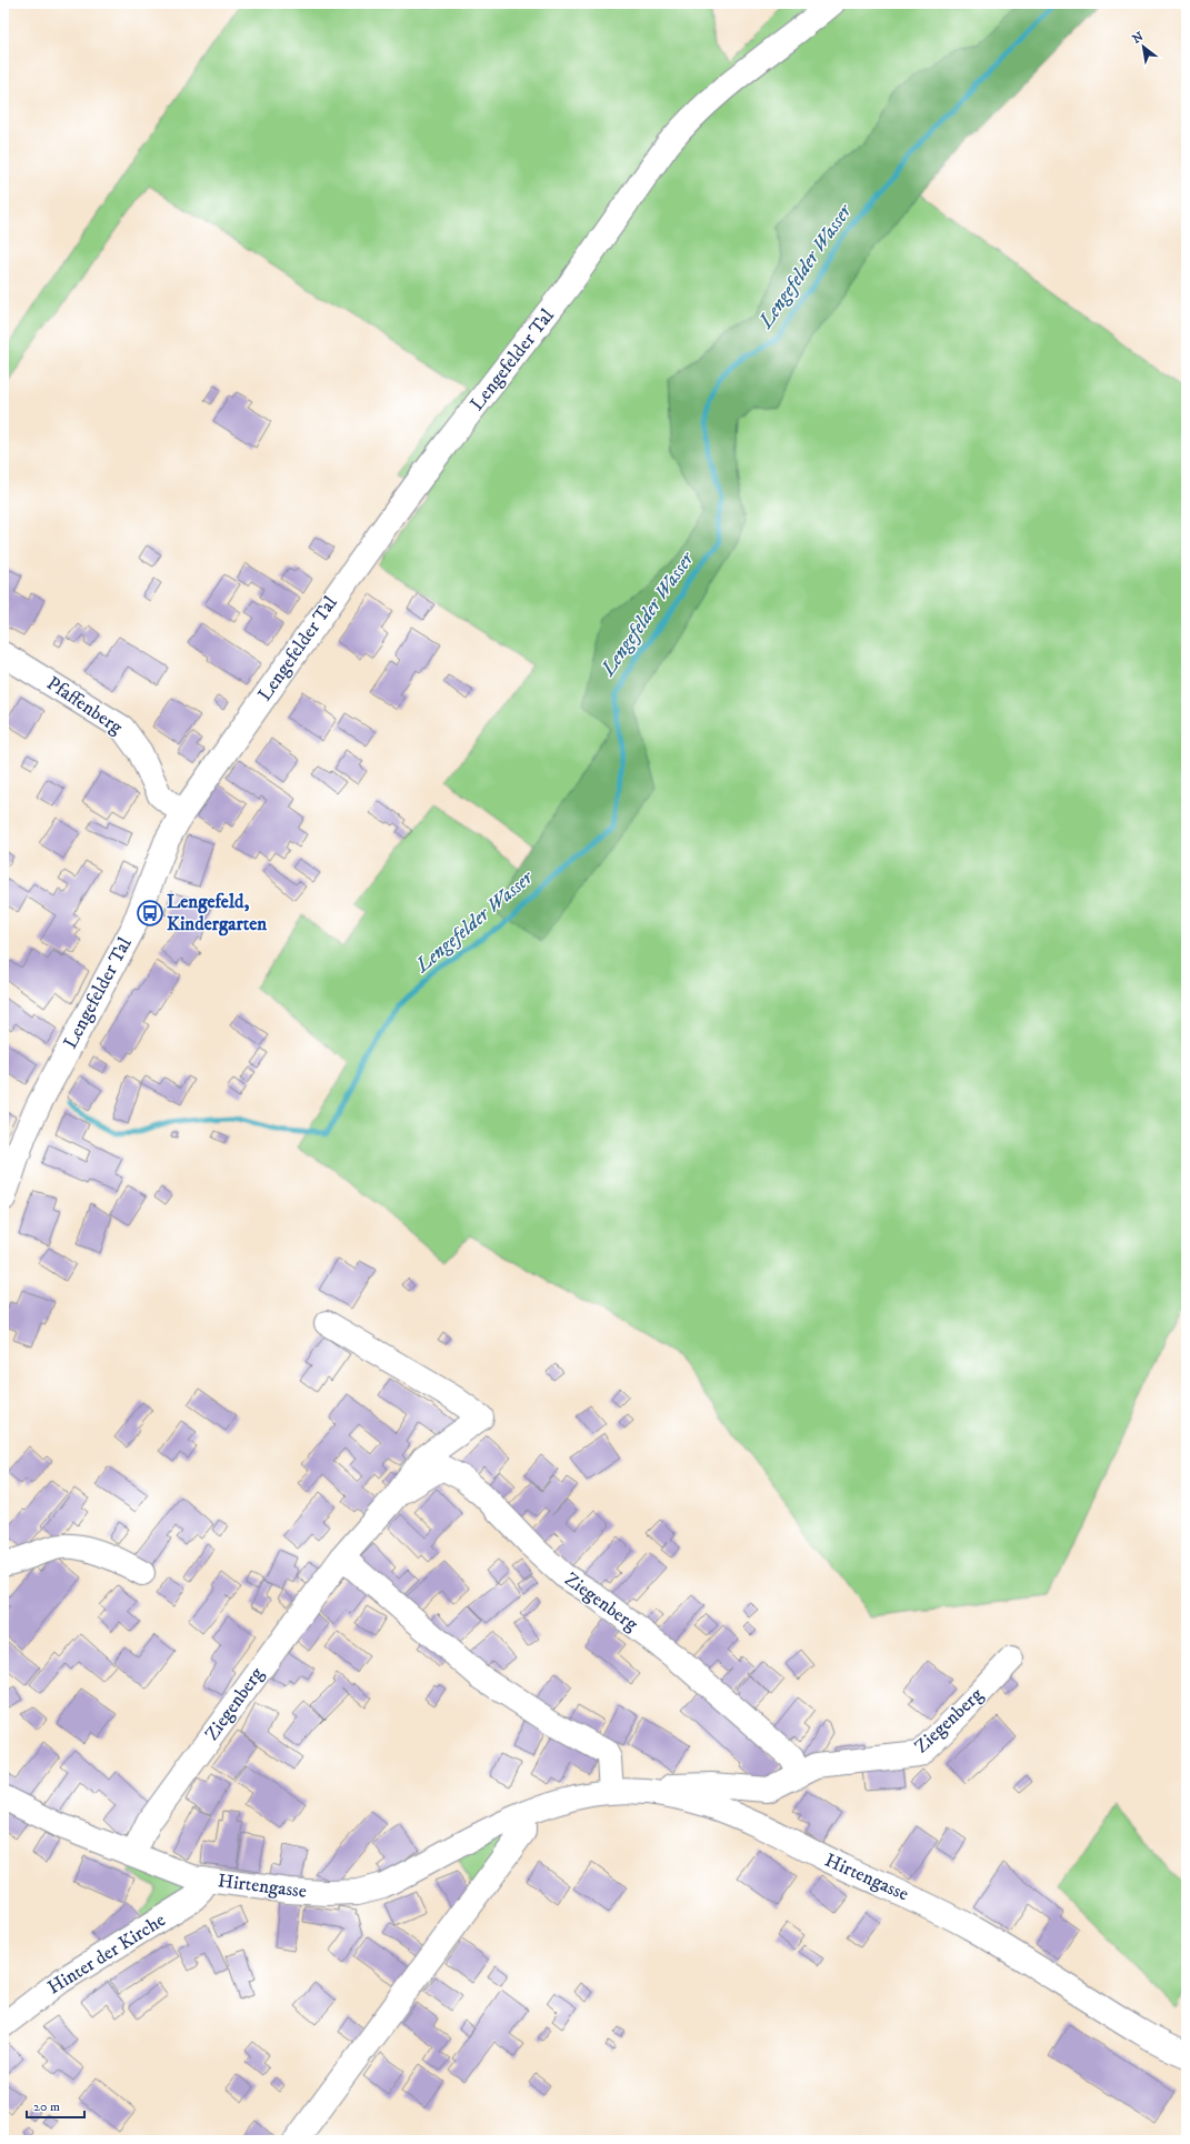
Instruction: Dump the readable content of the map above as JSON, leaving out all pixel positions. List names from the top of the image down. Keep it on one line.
{"streets":{"street":["Lengefelder Tal","Pfaffenberg","Ziegenberg","Hirtengasse","Hinter der Kirche"]},"crossings":[["Lengefelder Tal","Pfaffenberg"],["Ziegenberg","Hirtengasse"],["Hirtengasse","Hinter der Kirche"]],"water":["Lengefelder Wasser"],"places":{"bus stop":["Lengefeld, Kindergarten"]},"scale_bar":"20 m","north":"top left"}
